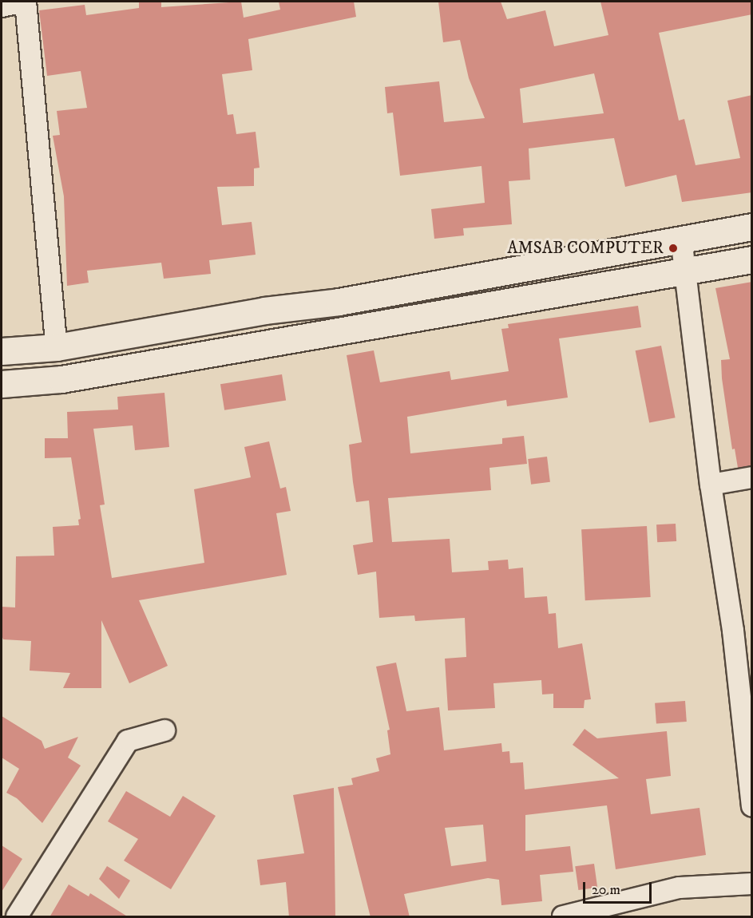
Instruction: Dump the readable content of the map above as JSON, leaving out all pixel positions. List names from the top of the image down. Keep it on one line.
{"places":["AMSAB COMPUTER"],"scale_bar":"20 m"}
